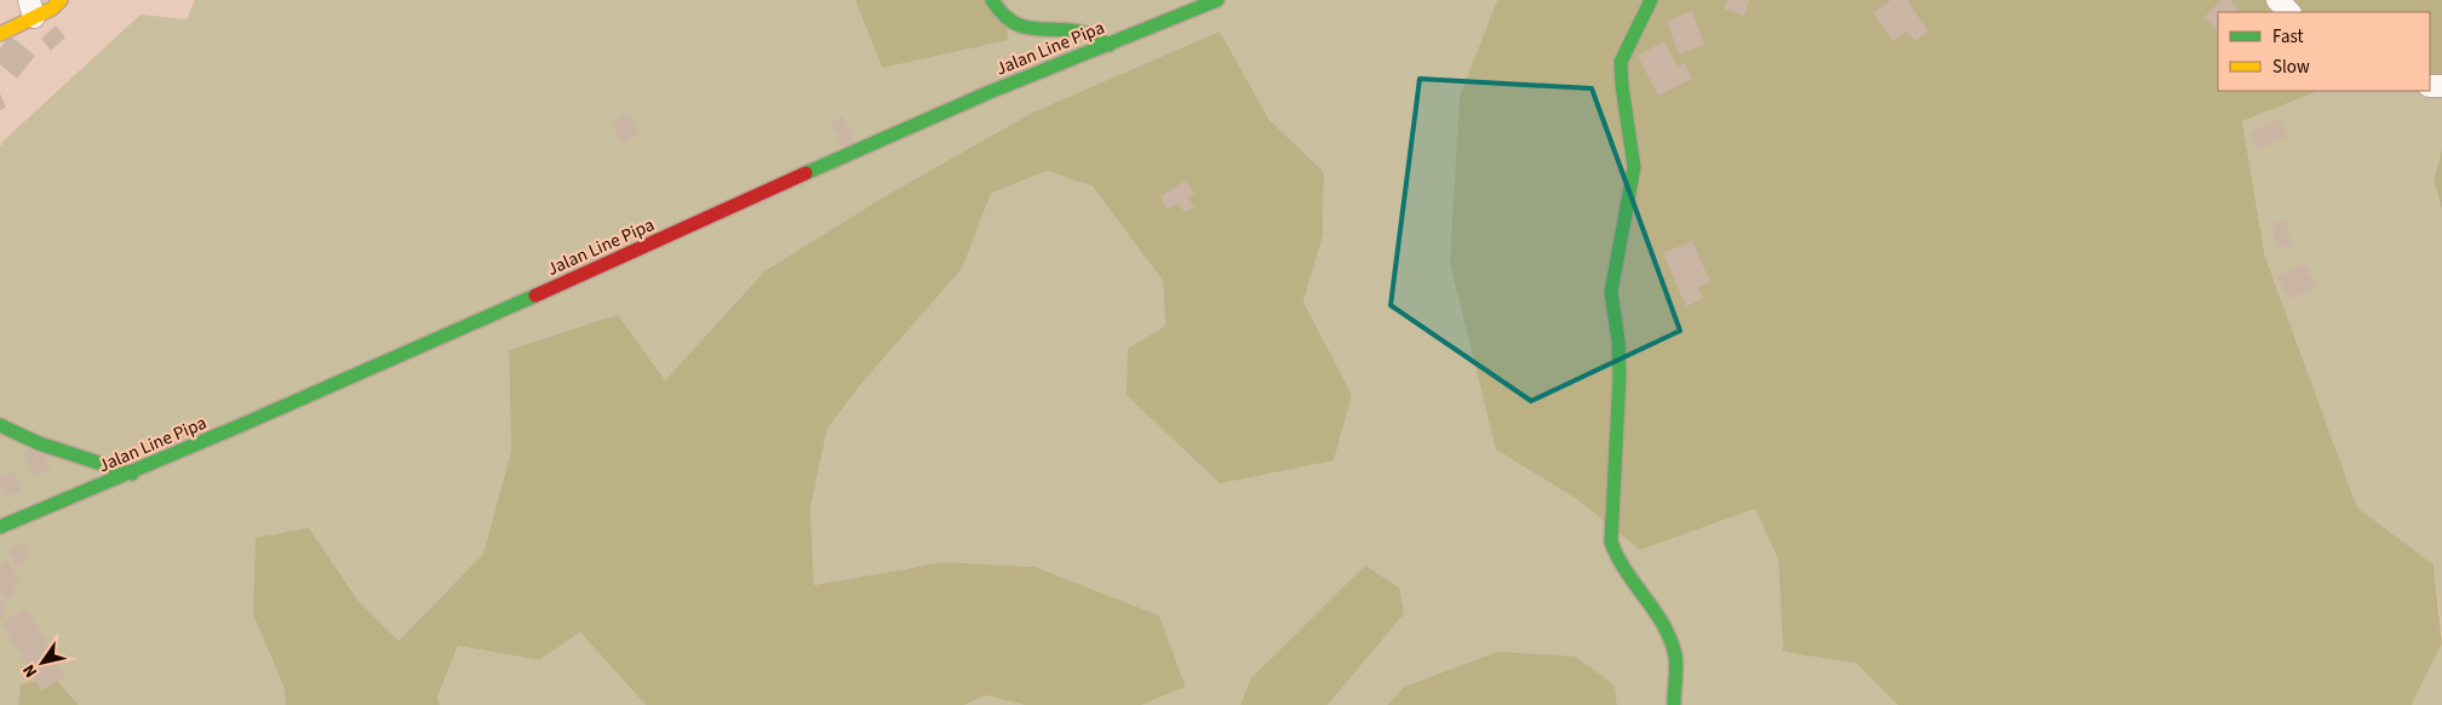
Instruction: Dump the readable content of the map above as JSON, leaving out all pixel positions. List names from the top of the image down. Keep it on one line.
{"streets":{"main road":["Jalan Line Pipa"]},"legend":["Fast","Slow"],"north":"bottom left"}
